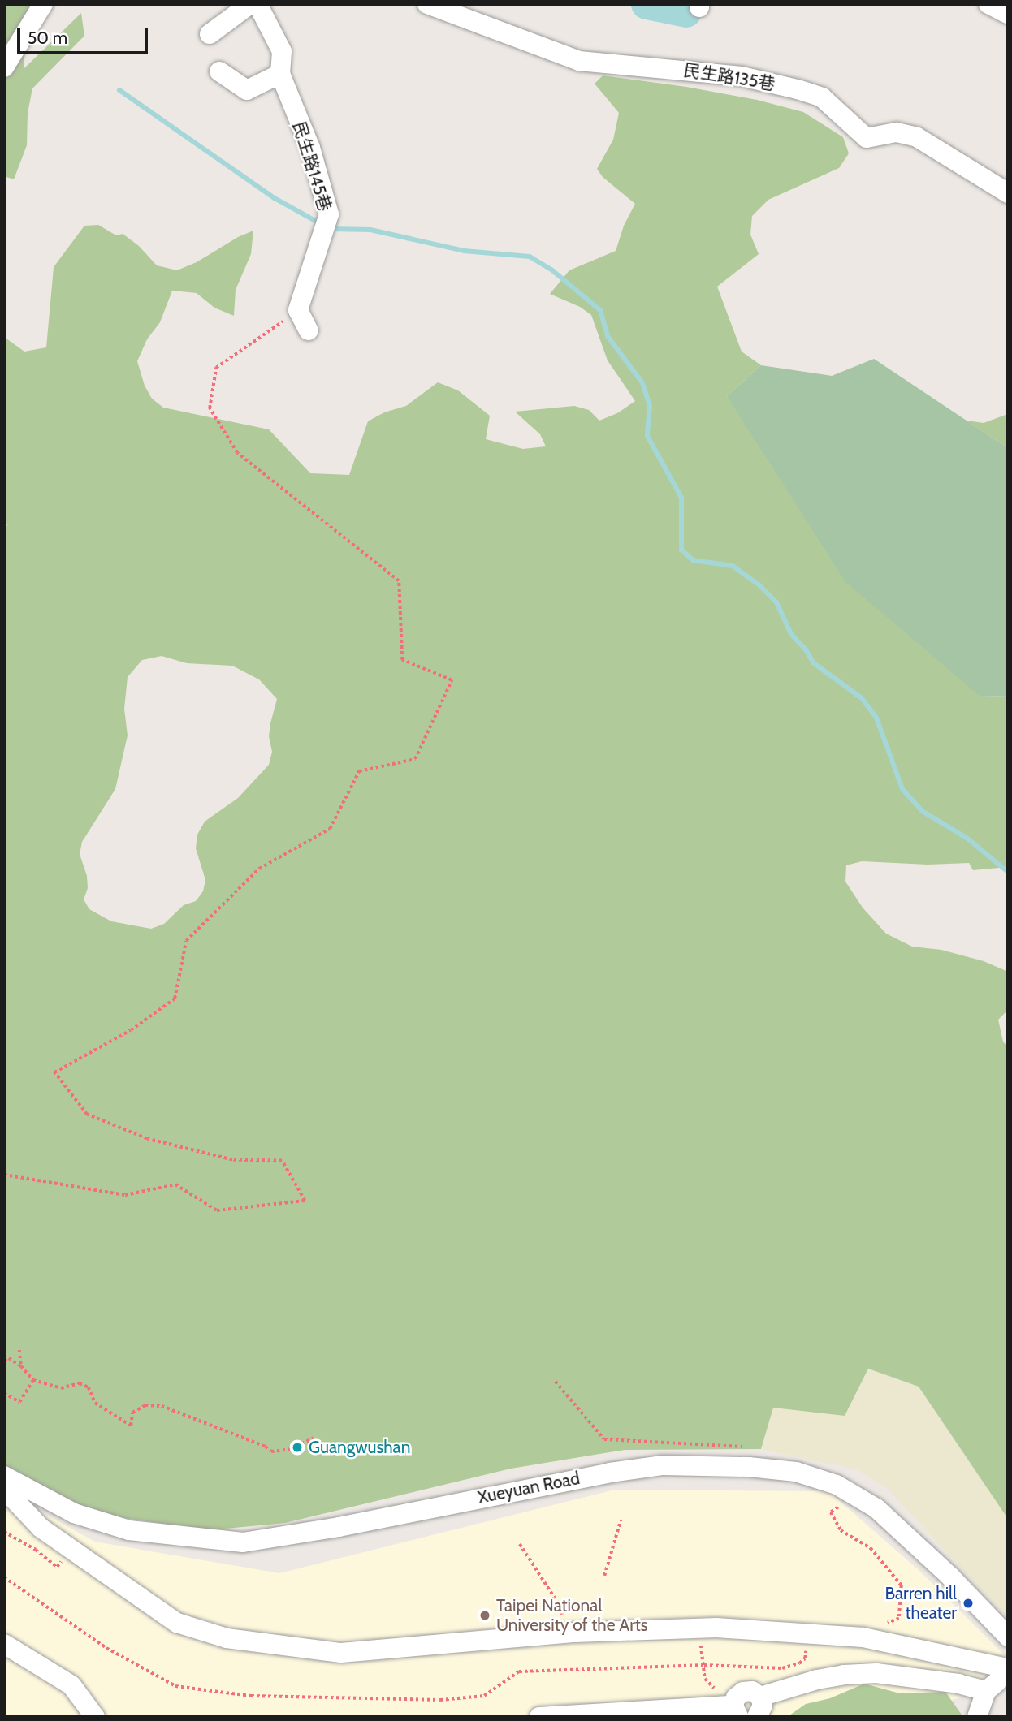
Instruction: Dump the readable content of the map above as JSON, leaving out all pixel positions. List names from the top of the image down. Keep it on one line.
{"streets":{"street":["民生路135巷","民生路145巷","Xueyuan Road"]},"places":["Guangwushan","Barren hill theater","Taipei National University of the Arts"],"scale_bar":"50 m"}
